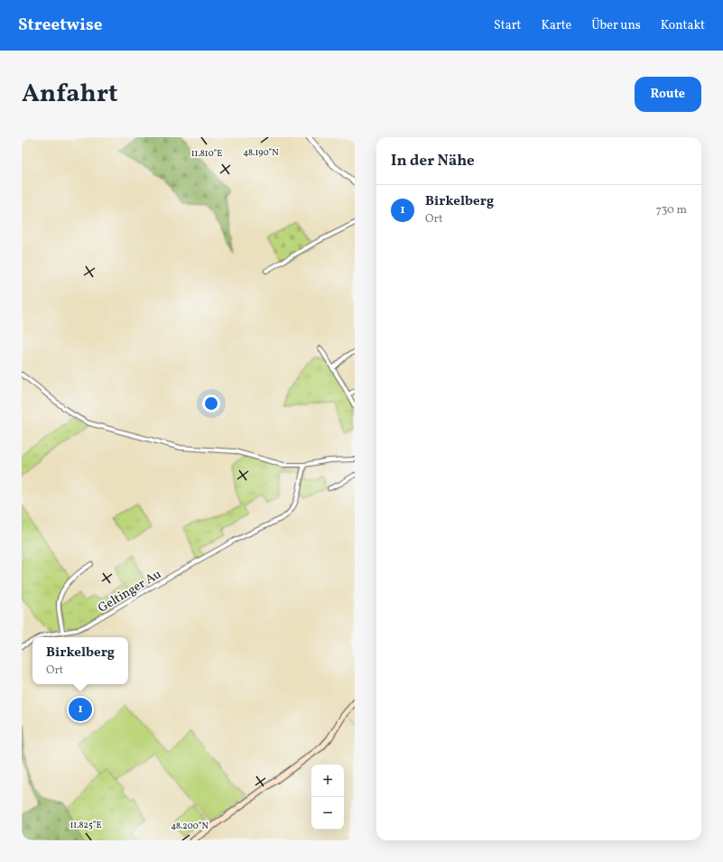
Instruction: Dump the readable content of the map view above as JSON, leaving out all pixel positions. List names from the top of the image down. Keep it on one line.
{"streets":{"street":["Geltinger Au"]},"page":{"header":"Streetwise","nav":["Start","Karte","Über uns","Kontakt"],"title":"Anfahrt","buttons":"Route","heading":"In der Nähe","list":[{"mark":"1","name":"Birkelberg","note":"Ort","value":"730 m"}],"popup":["Birkelberg","Ort"],"pins":"1","map_buttons":["+","−"]},"coordinates":["48.190°N","11.810°E","11.825°E","48.200°N"]}
